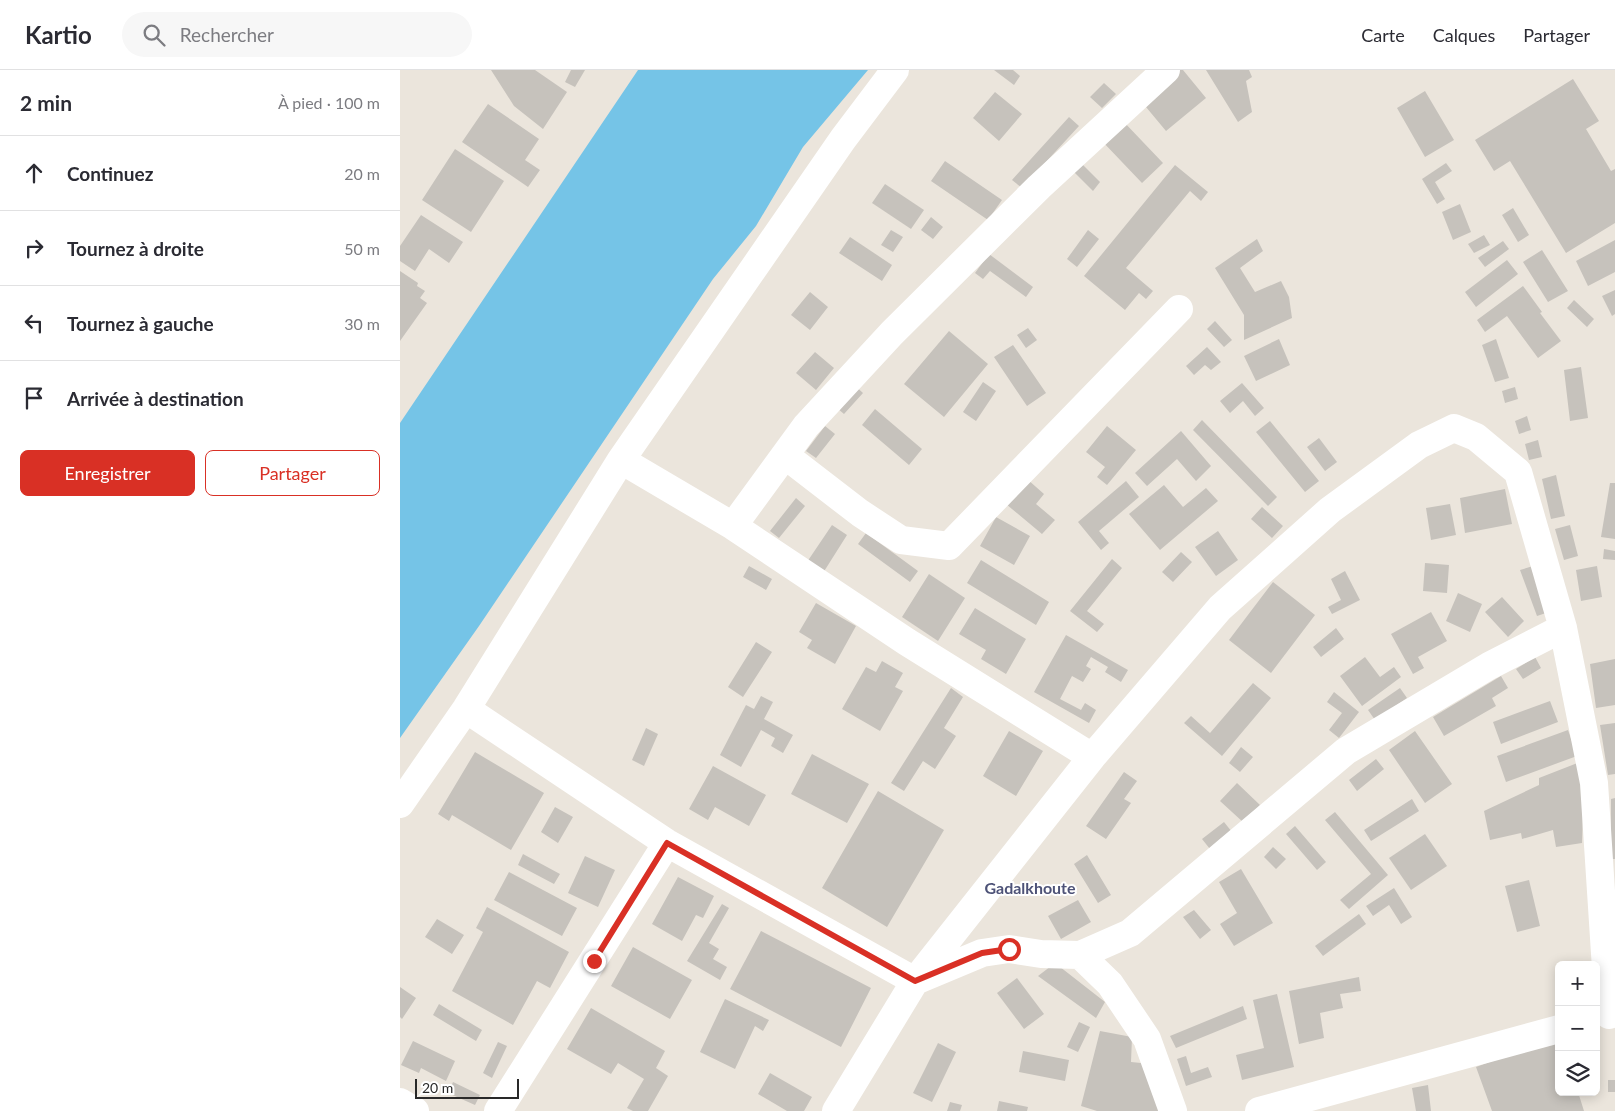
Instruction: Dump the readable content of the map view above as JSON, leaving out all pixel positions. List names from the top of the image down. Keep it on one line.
{"districts":["Gadalkhoute"],"scale_bar":"20 m","page":{"header":"Kartio","search":"Rechercher","nav":["Carte","Calques","Partager"],"heading":["2 min","À pied · 100 m"],"list":[["Continuez","20 m"],["Tournez à droite","50 m"],["Tournez à gauche","30 m"],"Arrivée à destination"],"buttons":["Enregistrer","Partager"],"map_buttons":["+","−"],"scale":"20 m"}}
